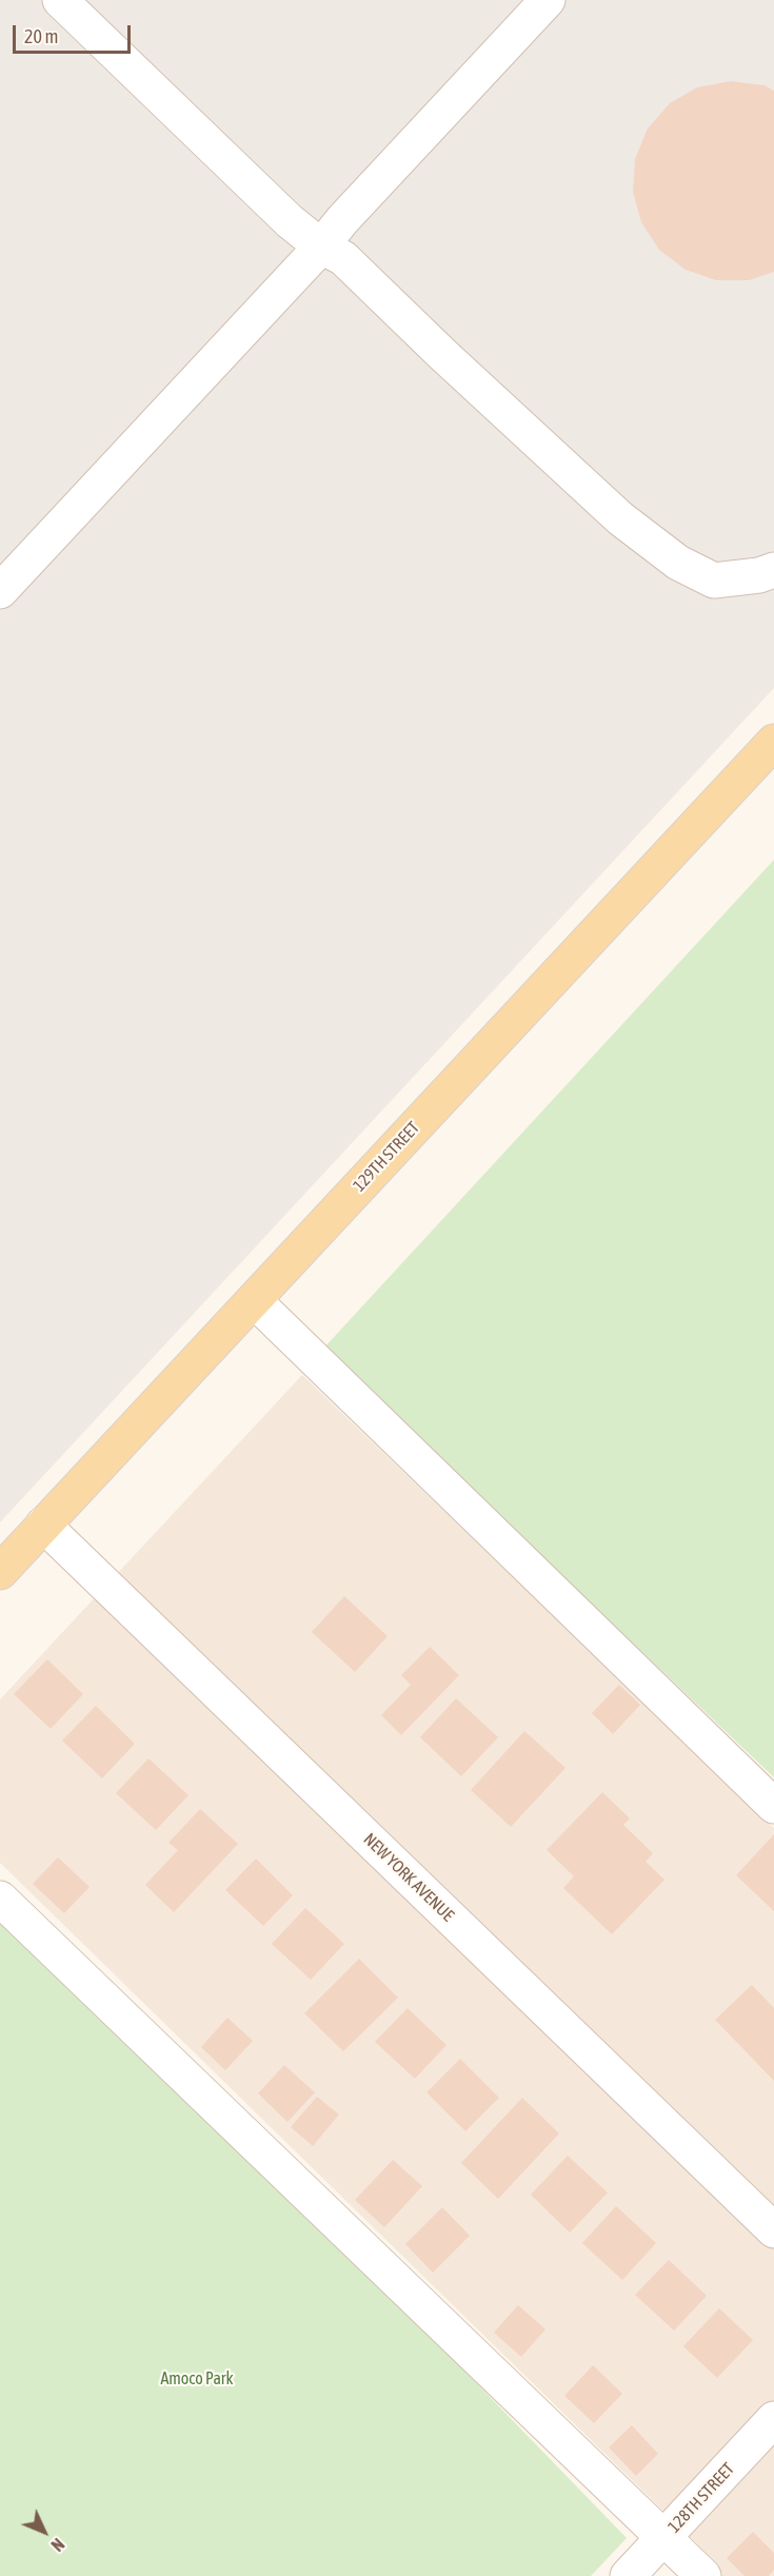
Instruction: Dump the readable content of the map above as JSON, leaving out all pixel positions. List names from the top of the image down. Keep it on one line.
{"streets":{"main road":["129TH STREET"],"street":["NEW YORK AVENUE","128TH STREET"]},"crossings":[["129TH STREET","NEW YORK AVENUE"]],"parks":["Amoco Park"],"scale_bar":"20 m","north":"bottom right"}
